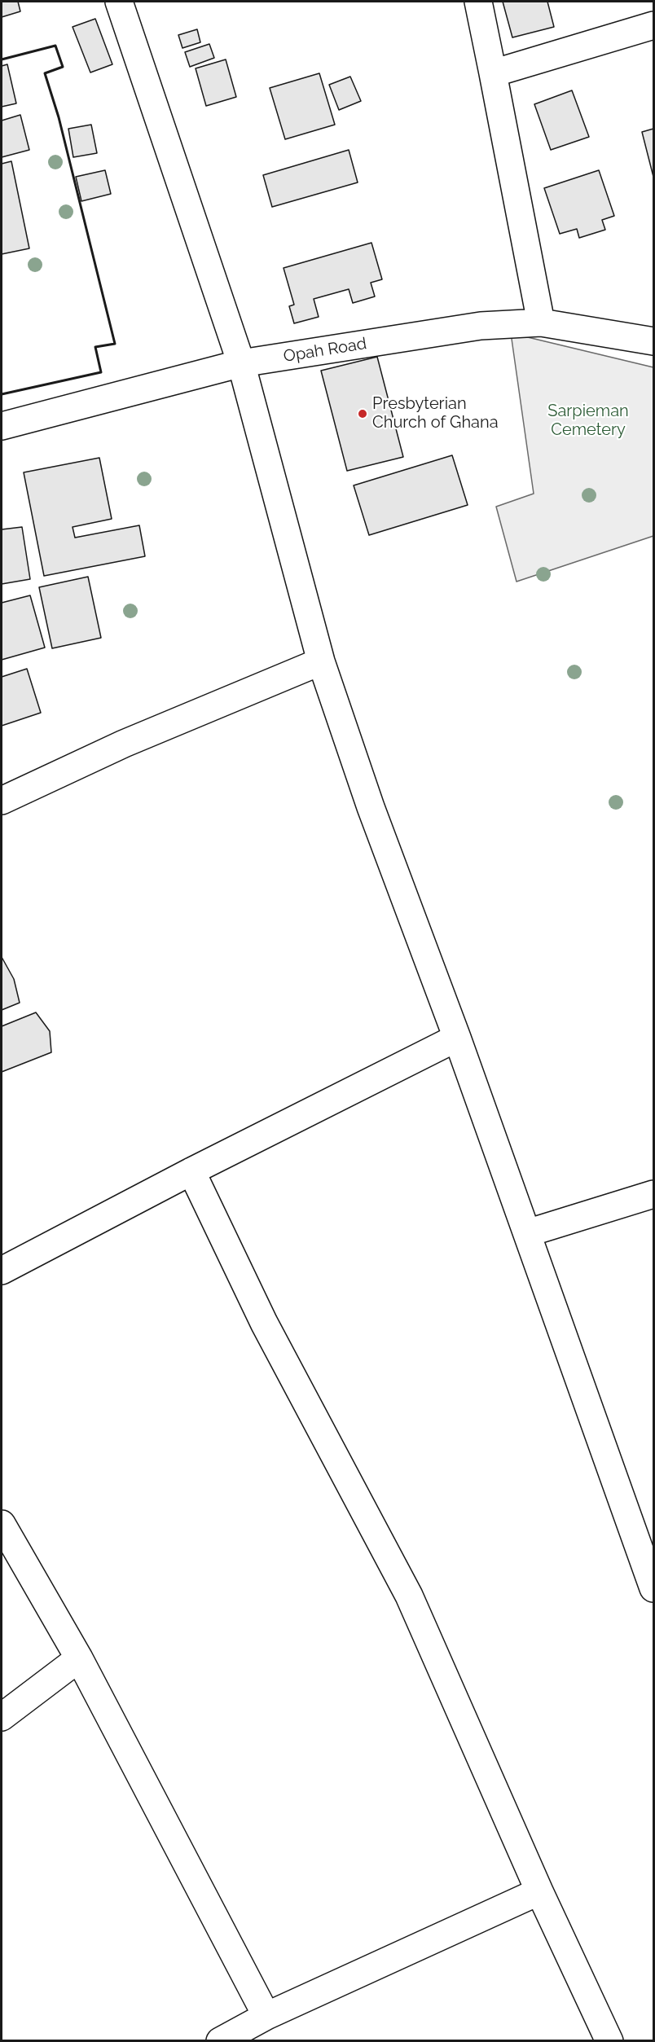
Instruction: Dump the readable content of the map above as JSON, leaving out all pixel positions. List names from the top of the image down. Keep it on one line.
{"streets":{"street":["Opah Road"]},"parks":["Sarpieman Cemetery"],"places":["Presbyterian Church of Ghana"]}
